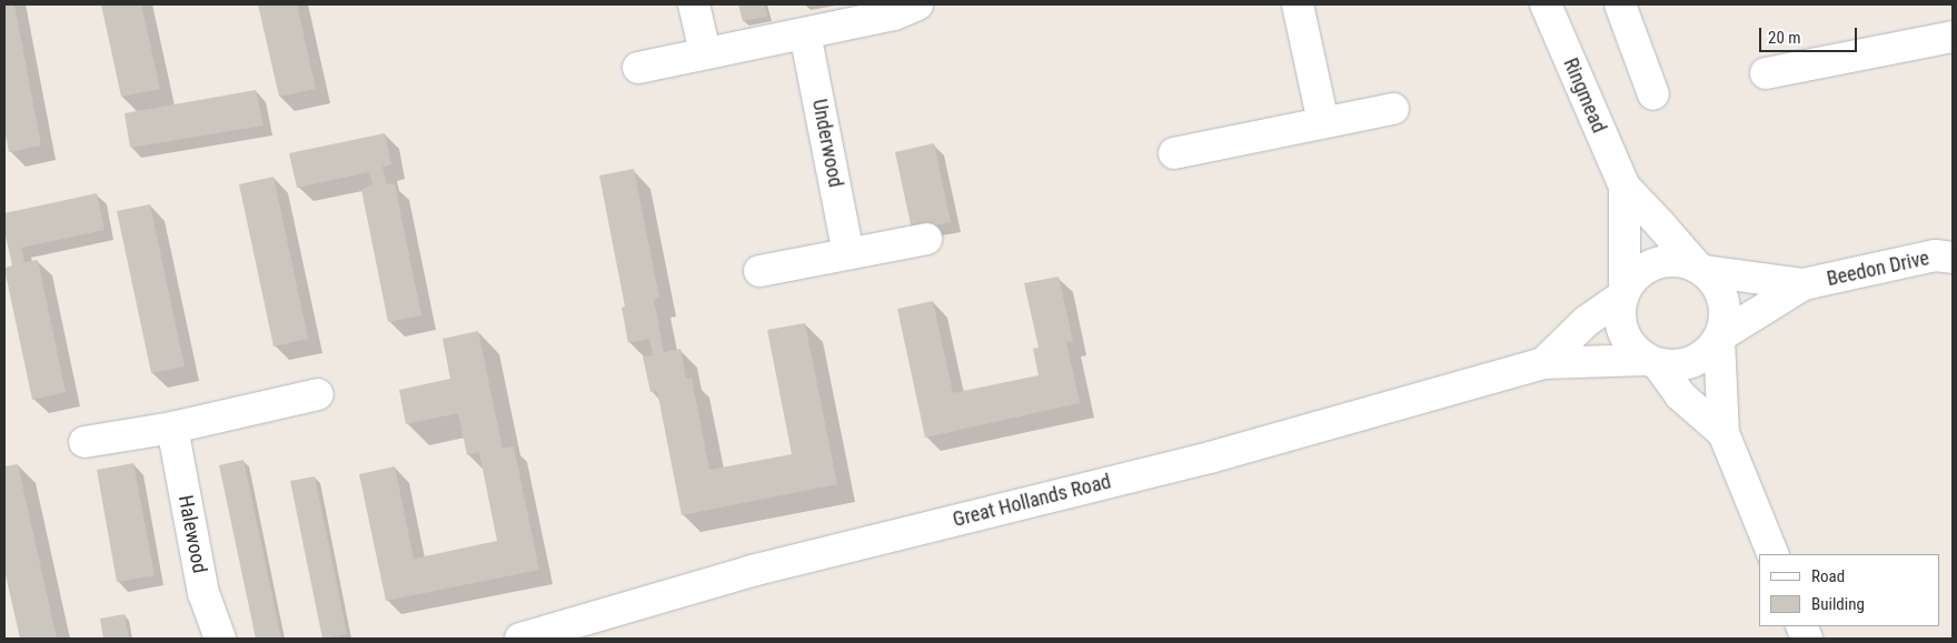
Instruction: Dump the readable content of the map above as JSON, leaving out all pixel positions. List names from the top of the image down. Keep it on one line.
{"streets":{"street":["Ringmead","Underwood","Beedon Drive","Great Hollands Road","Halewood"]},"crossings":[["Ringmead","Beedon Drive"],["Ringmead","Great Hollands Road"],["Beedon Drive","Great Hollands Road"]],"legend":["Road","Building"],"scale_bar":"20 m"}
